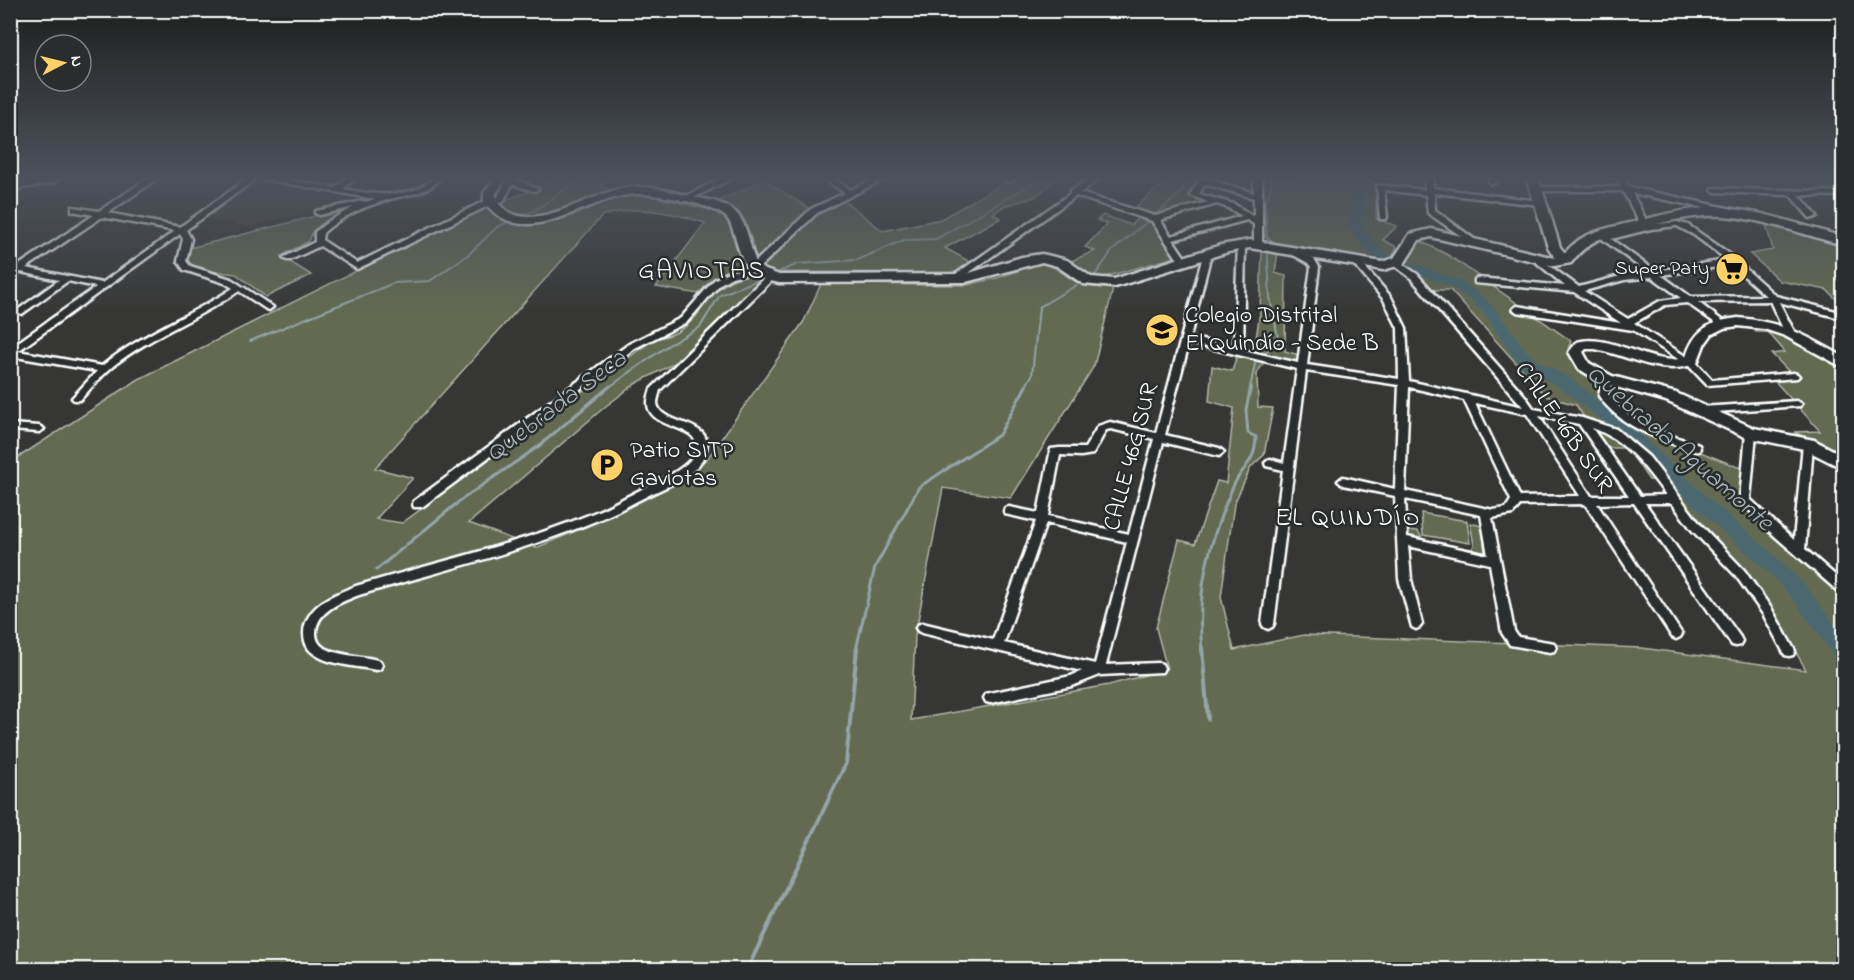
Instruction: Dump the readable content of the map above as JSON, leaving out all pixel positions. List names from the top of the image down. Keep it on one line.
{"streets":{"street":["CALLE 46B SUR","CALLE 46G SUR"]},"districts":["GAVIOTAS","EL QUINDÍO"],"water":["Quebrada Seca","Quebrada Aguamonte"],"places":{"supermarket":["Super Paty"],"school or university":["Colegio Distrital El Quindío - Sede B"],"parking":["Patio SITP Gaviotas"]},"north":"right"}
